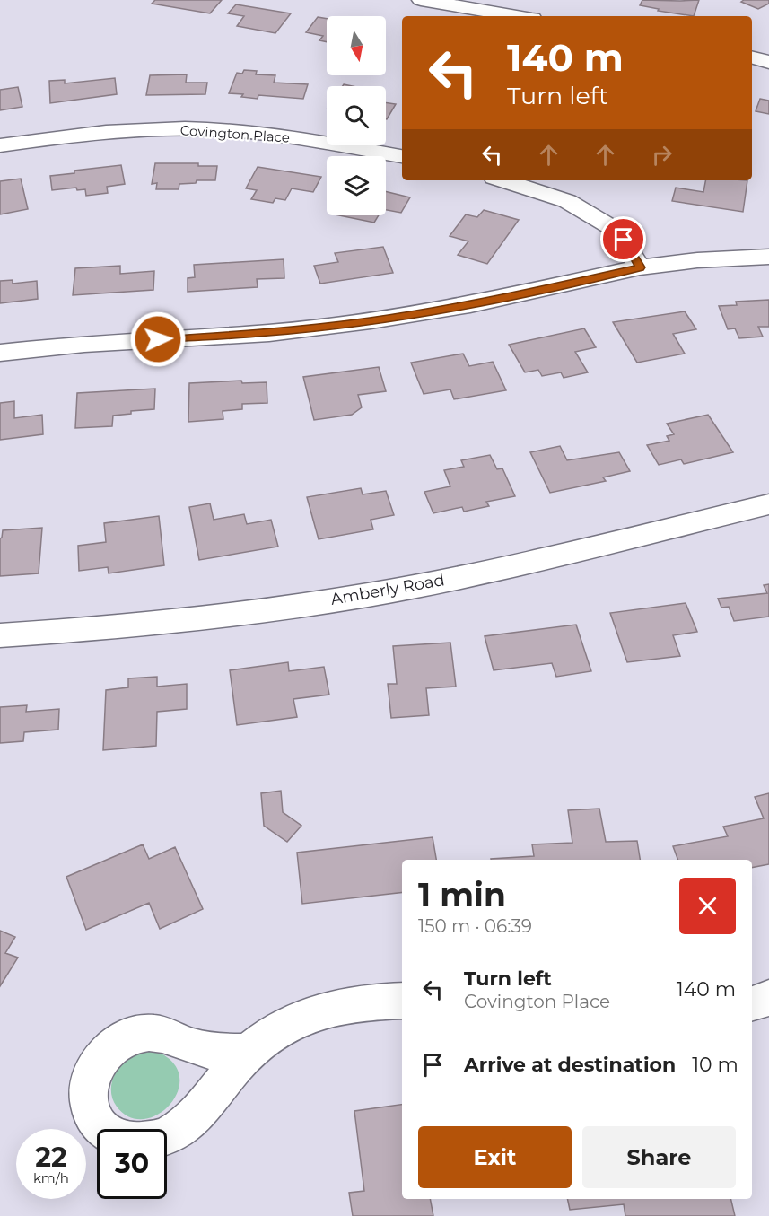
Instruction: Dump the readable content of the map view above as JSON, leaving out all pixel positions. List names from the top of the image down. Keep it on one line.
{"streets":{"street":["Covington Place","Amberly Road"]},"north":"bottom","page":{"turn":["140 m","Turn left"],"heading":["1 min","150 m · 06:39"],"list":[{"name":"Turn left","note":"Covington Place","value":"140 m"},{"name":"Arrive at destination","value":"10 m"}],"buttons":["Exit","Share"],"speed":"22 km/h","limit":"30"}}
